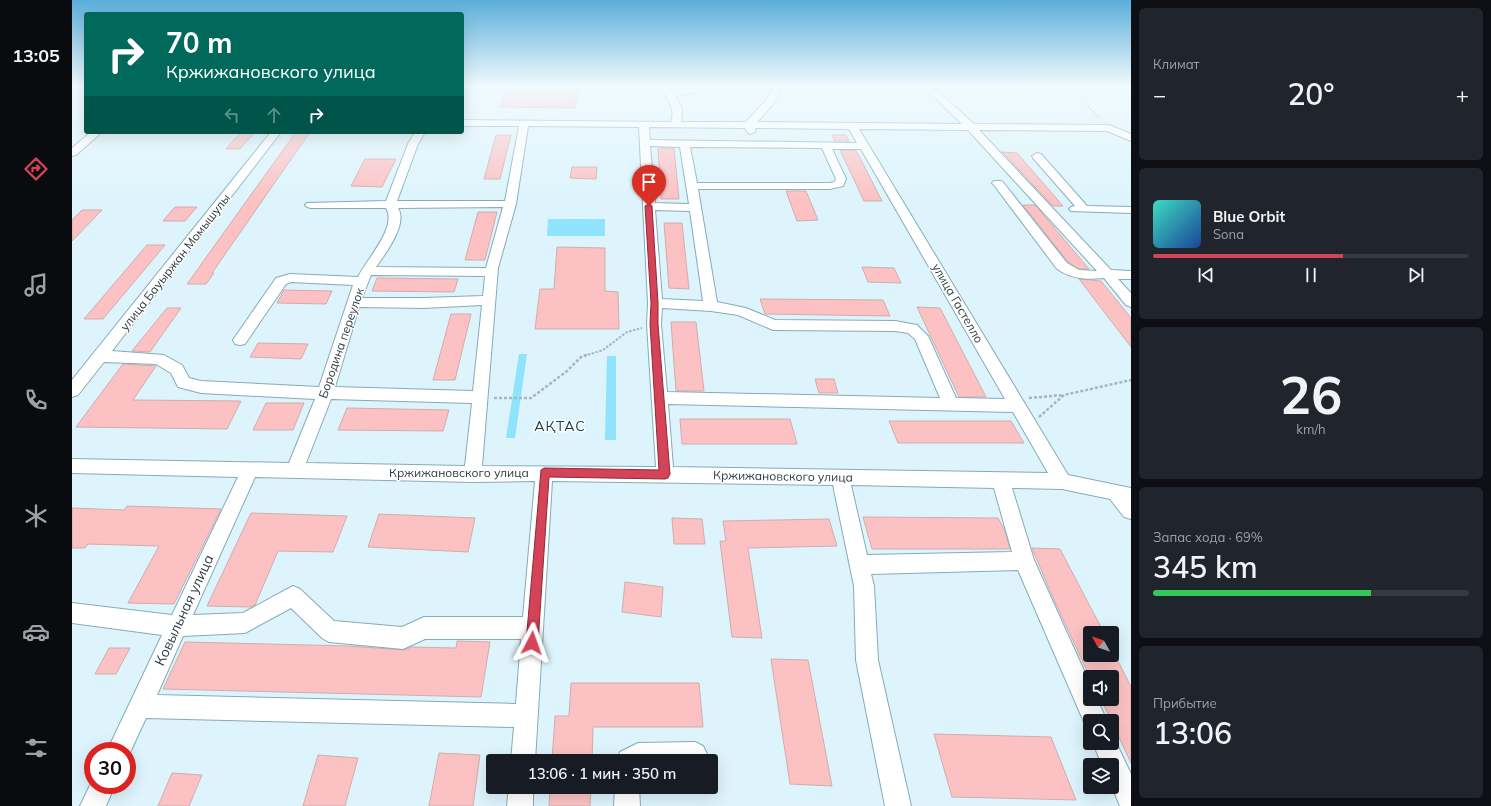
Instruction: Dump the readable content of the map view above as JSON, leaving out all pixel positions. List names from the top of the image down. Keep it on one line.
{"streets":{"street":["улица Бауыржан Момышулы","улица Гастелло","Бородина переулок","Кржижановского улица","Ковыльная улица"]},"crossings":[["улица Гастелло","Кржижановского улица"],["Бородина переулок","Кржижановского улица"],["Кржижановского улица","Ковыльная улица"]],"districts":["АҚТАС"],"north":"top left","page":{"tabs":"13:05","tile":["Климат",["26","km/h"],["Запас хода · 69%","345 km"],["Прибытие","13:06"]],"turn":["70 m","Кржижановского улица"],"heat":["−","20°","+"],"song":["Blue Orbit","Sona"],"limit":"30","trip":"13:06 · 1 мин · 350 m"}}
